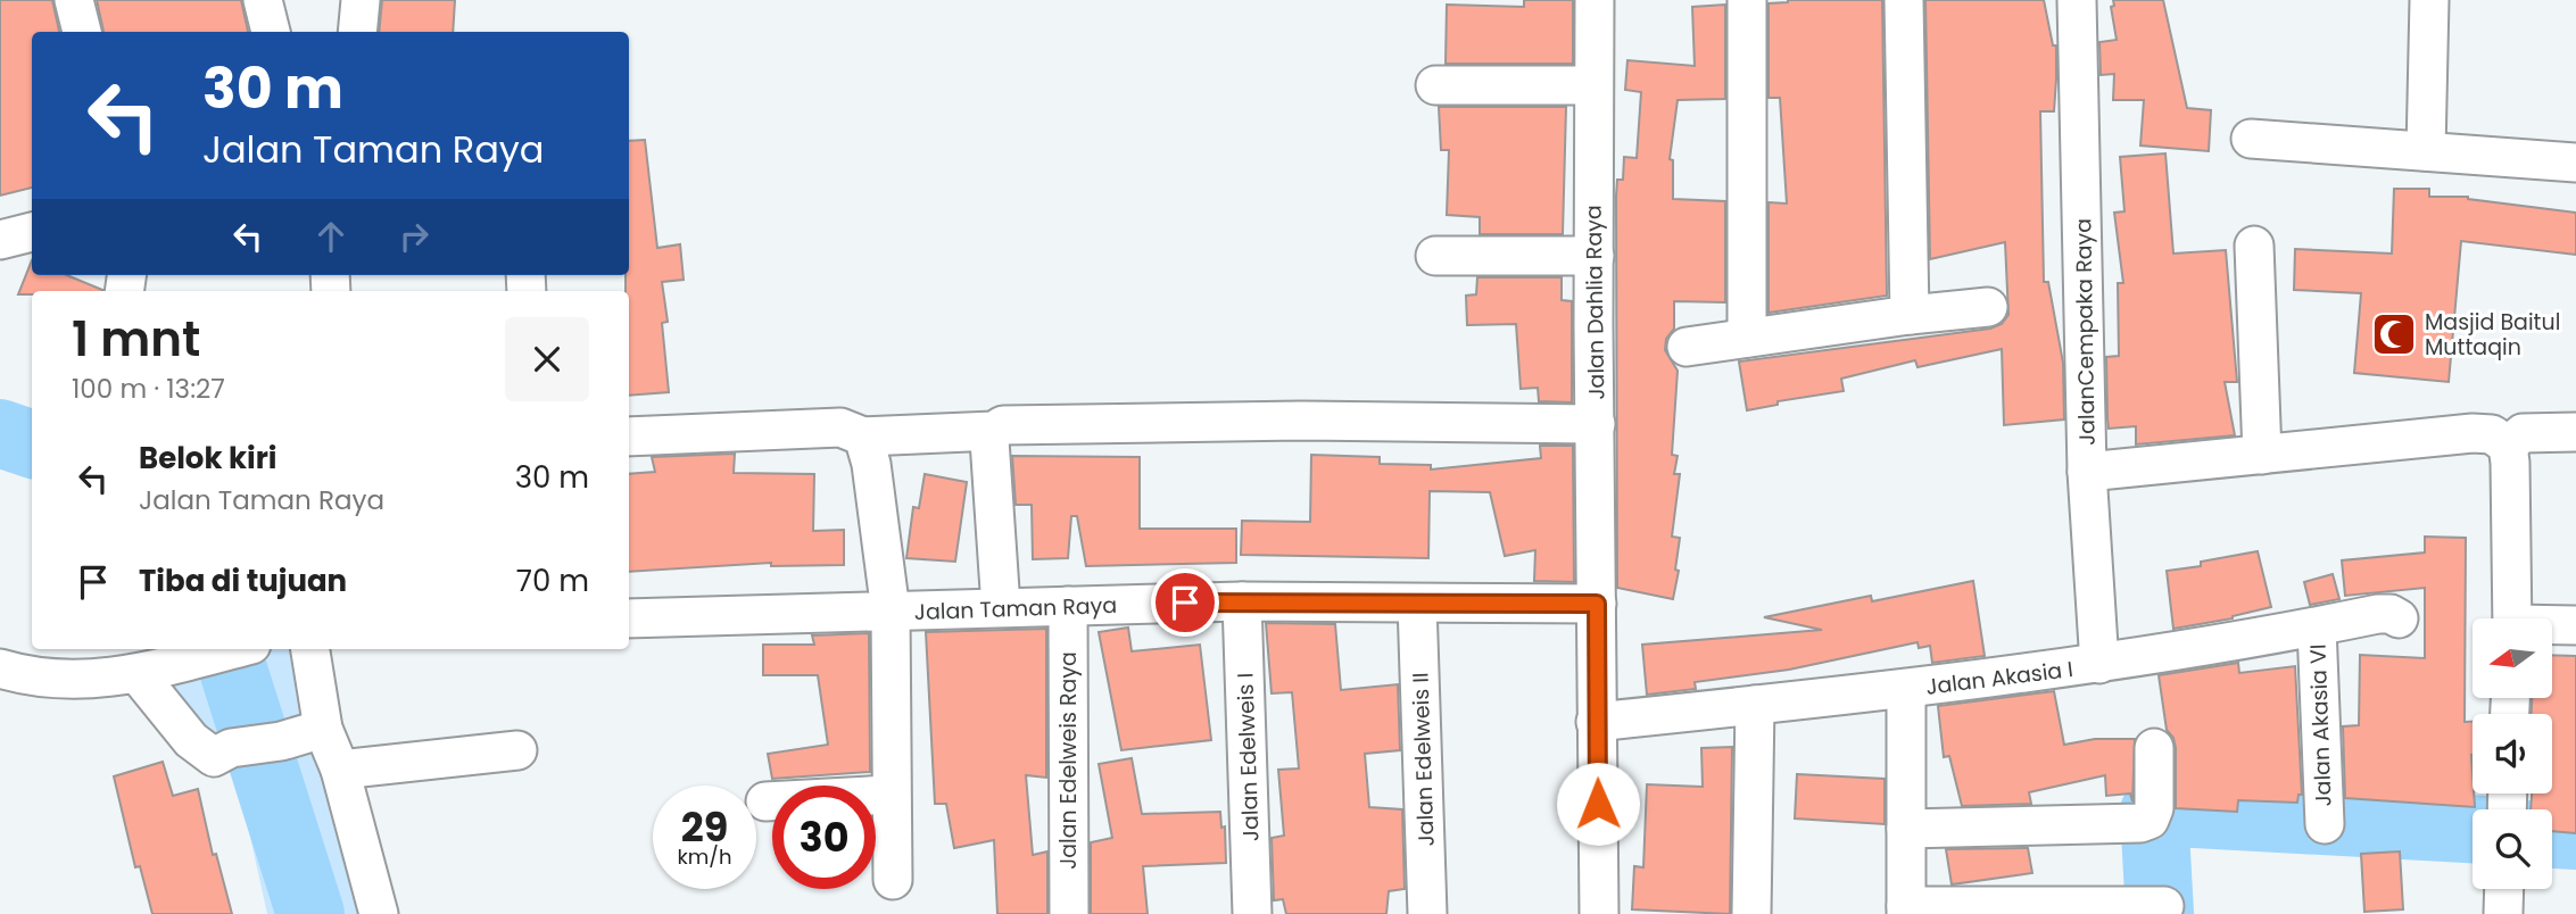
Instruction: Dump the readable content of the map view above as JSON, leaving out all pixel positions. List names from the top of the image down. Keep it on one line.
{"streets":{"street":["Jalan Dahlia Raya","JalanCempaka Raya","Jalan Taman Raya","Jalan Akasia I","Jalan Akasia VI","Jalan Edelweis I","Jalan Edelweis II","Jalan Edelweis Raya"]},"crossings":[["Jalan Dahlia Raya","Jalan Taman Raya"],["Jalan Dahlia Raya","Jalan Akasia I"],["JalanCempaka Raya","Jalan Akasia I"],["Jalan Taman Raya","Jalan Edelweis I"],["Jalan Taman Raya","Jalan Edelweis II"],["Jalan Taman Raya","Jalan Edelweis Raya"],["Jalan Akasia I","Jalan Akasia VI"]],"places":{"mosque":["Masjid Baitul Muttaqin"]},"north":"left","page":{"turn":["30 m","Jalan Taman Raya"],"heading":["1 mnt","100 m · 13:27"],"list":[{"name":"Belok kiri","note":"Jalan Taman Raya","value":"30 m"},{"name":"Tiba di tujuan","value":"70 m"}],"speed":"29 km/h","limit":"30"}}
